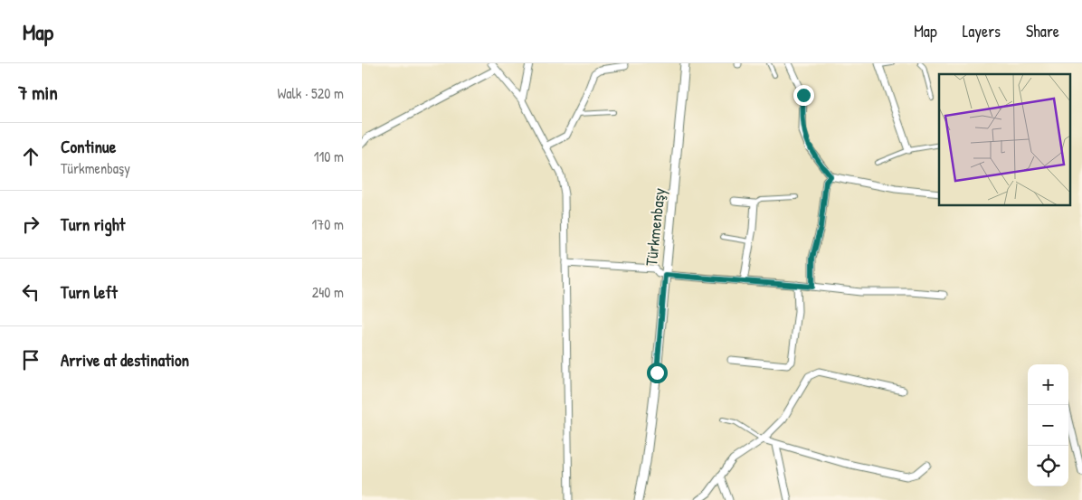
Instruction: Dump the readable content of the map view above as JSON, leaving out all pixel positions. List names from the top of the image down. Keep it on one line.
{"streets":{"street":["Türkmenbaşy"]},"page":{"header":"Map","nav":["Map","Layers","Share"],"heading":["7 min","Walk · 520 m"],"list":[["Continue","Türkmenbaşy","110 m"],["Turn right","170 m"],["Turn left","240 m"],"Arrive at destination"],"map_buttons":["+","−"]}}
